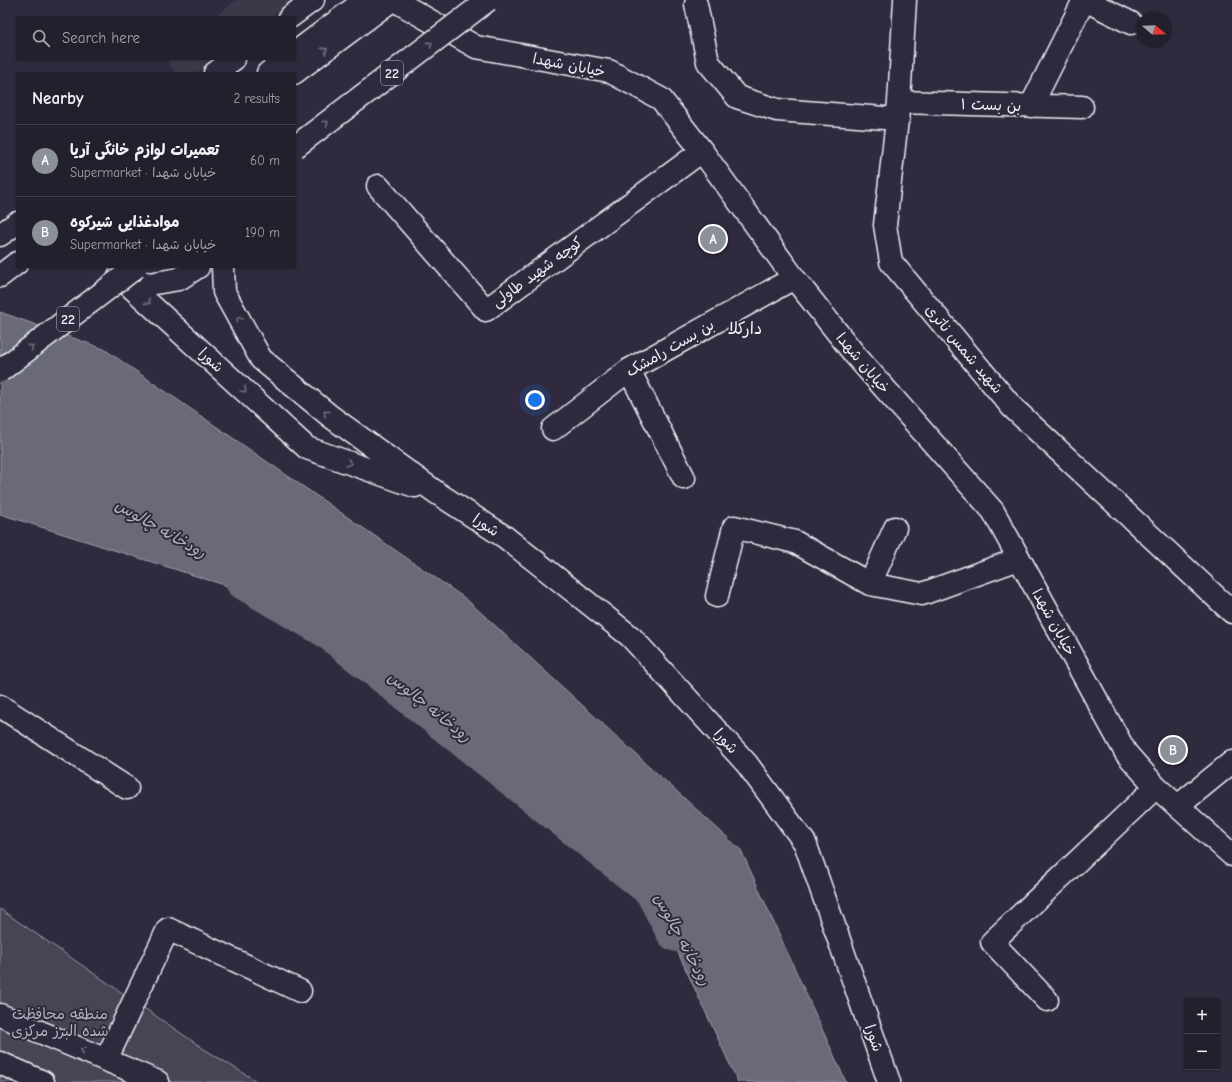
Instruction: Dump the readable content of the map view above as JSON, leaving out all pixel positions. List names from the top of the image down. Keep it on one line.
{"streets":{"main road":["خیابان شهدا","22","بن بست ۱","کوچه شهید طاولی","بن بست رامشک","شهید شمس ناتری","شورا"]},"crossings":[["خیابان شهدا","کوچه شهید طاولی"],["خیابان شهدا","بن بست رامشک"],["22","شورا"],["بن بست ۱","شهید شمس ناتری"]],"districts":["دارکلا"],"water":["رودخانه چالوس"],"parks":["منطقه محافظت شده البرز مرکزی"],"north":"right","page":{"search":"Search here","heading":["Nearby","2 results"],"list":[{"mark":"A","name":"تعمیرات لوازم خانگی آریا","note":"Supermarket · خیابان شهدا","value":"60 m"},{"mark":"B","name":"موادغذایی شیرکوه","note":"Supermarket · خیابان شهدا","value":"190 m"}],"pins":["A","B"],"map_buttons":["+","−"]}}
